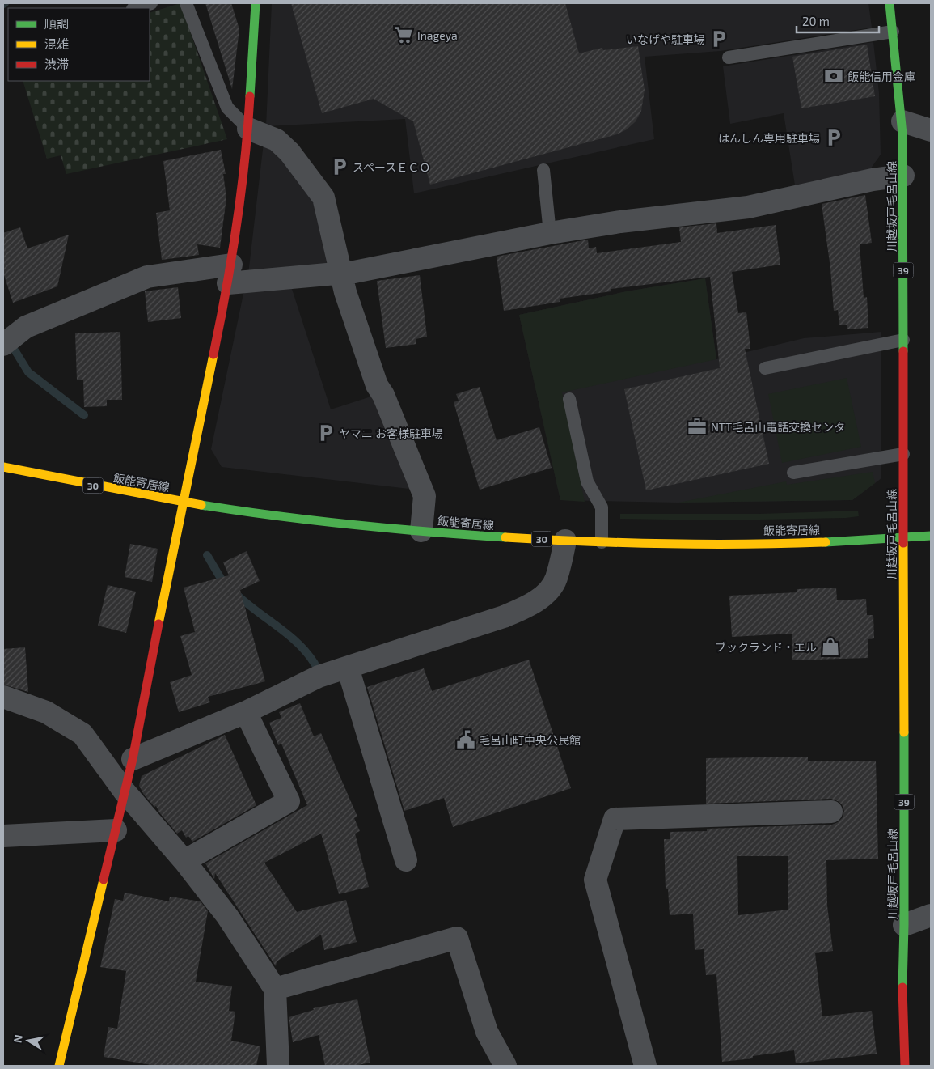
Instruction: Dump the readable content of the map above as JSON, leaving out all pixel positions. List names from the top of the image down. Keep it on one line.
{"streets":{"main road":["川越坂戸毛呂山線","39","飯能寄居線","30"]},"crossings":[["川越坂戸毛呂山線","飯能寄居線"]],"places":{"supermarket":["Inageya"],"parking":["いなげや駐車場","はんしん専用駐車場","スペースＥＣＯ","ヤマニ お客様駐車場"],"bank":["飯能信用金庫"],"office":["NTT毛呂山電話交換センタ"],"shop":["ブックランド・エル"],"public building":["毛呂山町中央公民館"]},"legend":["順調","混雑","渋滞"],"scale_bar":"20 m","north":"left"}
